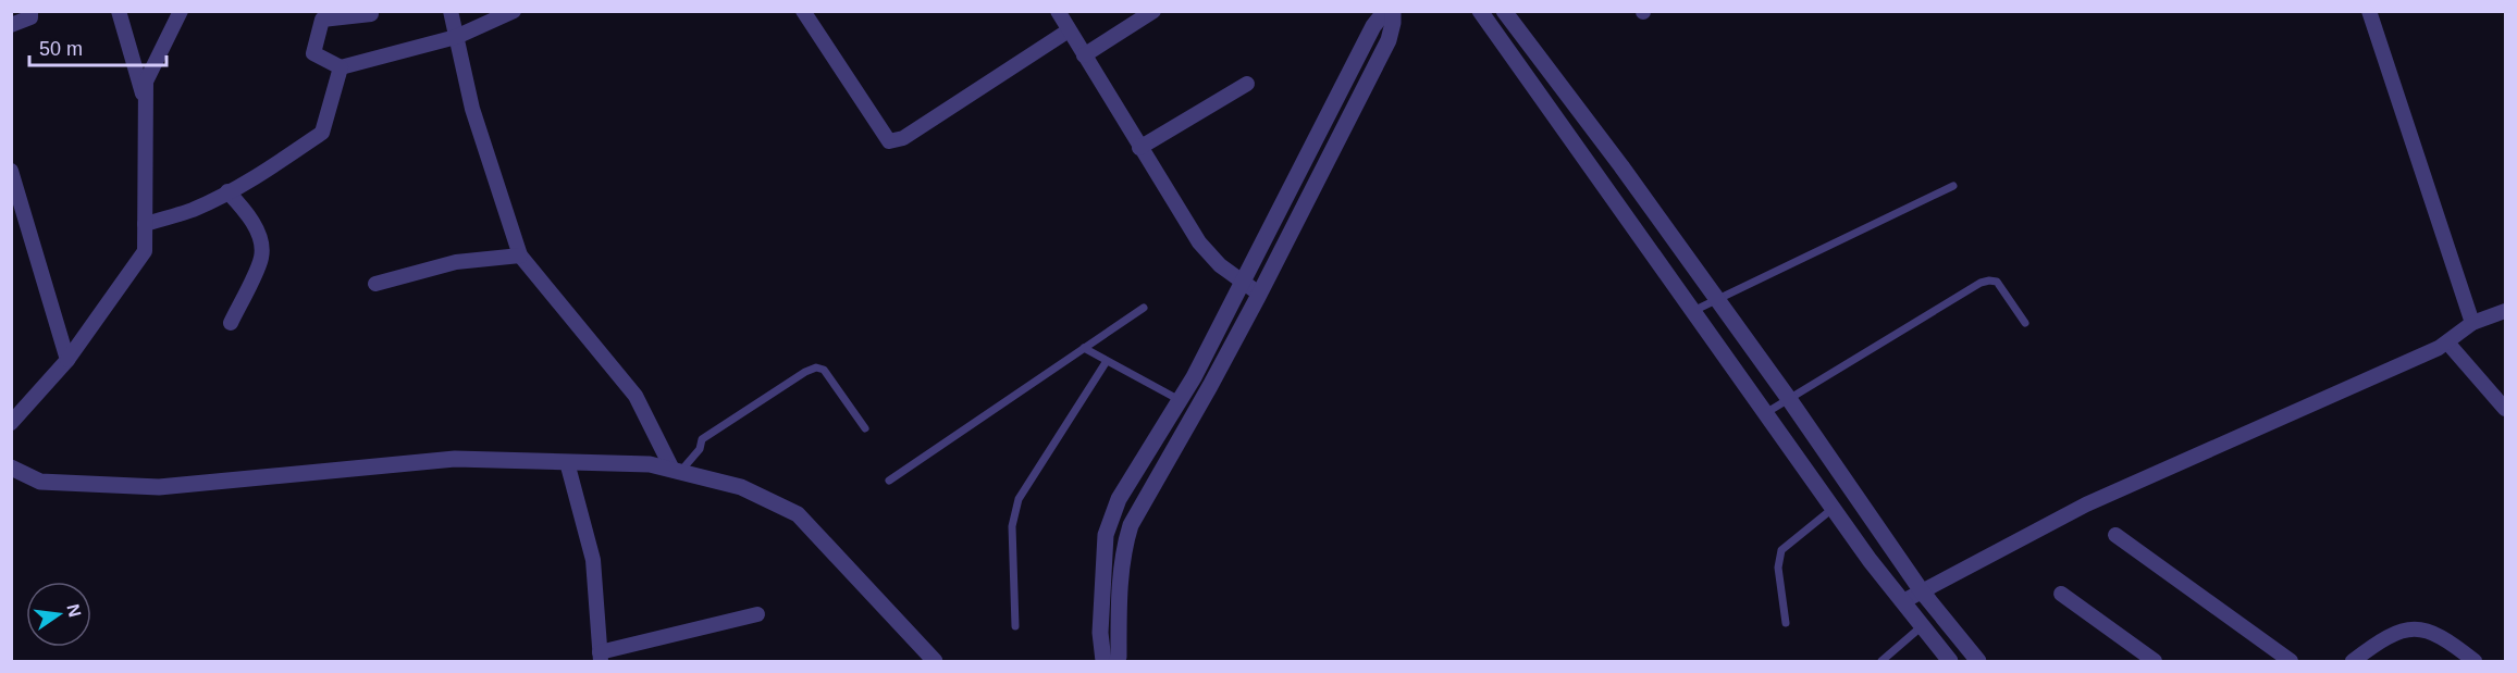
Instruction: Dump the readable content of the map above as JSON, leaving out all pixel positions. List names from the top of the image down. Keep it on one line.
{"scale_bar":"50 m","north":"right"}
